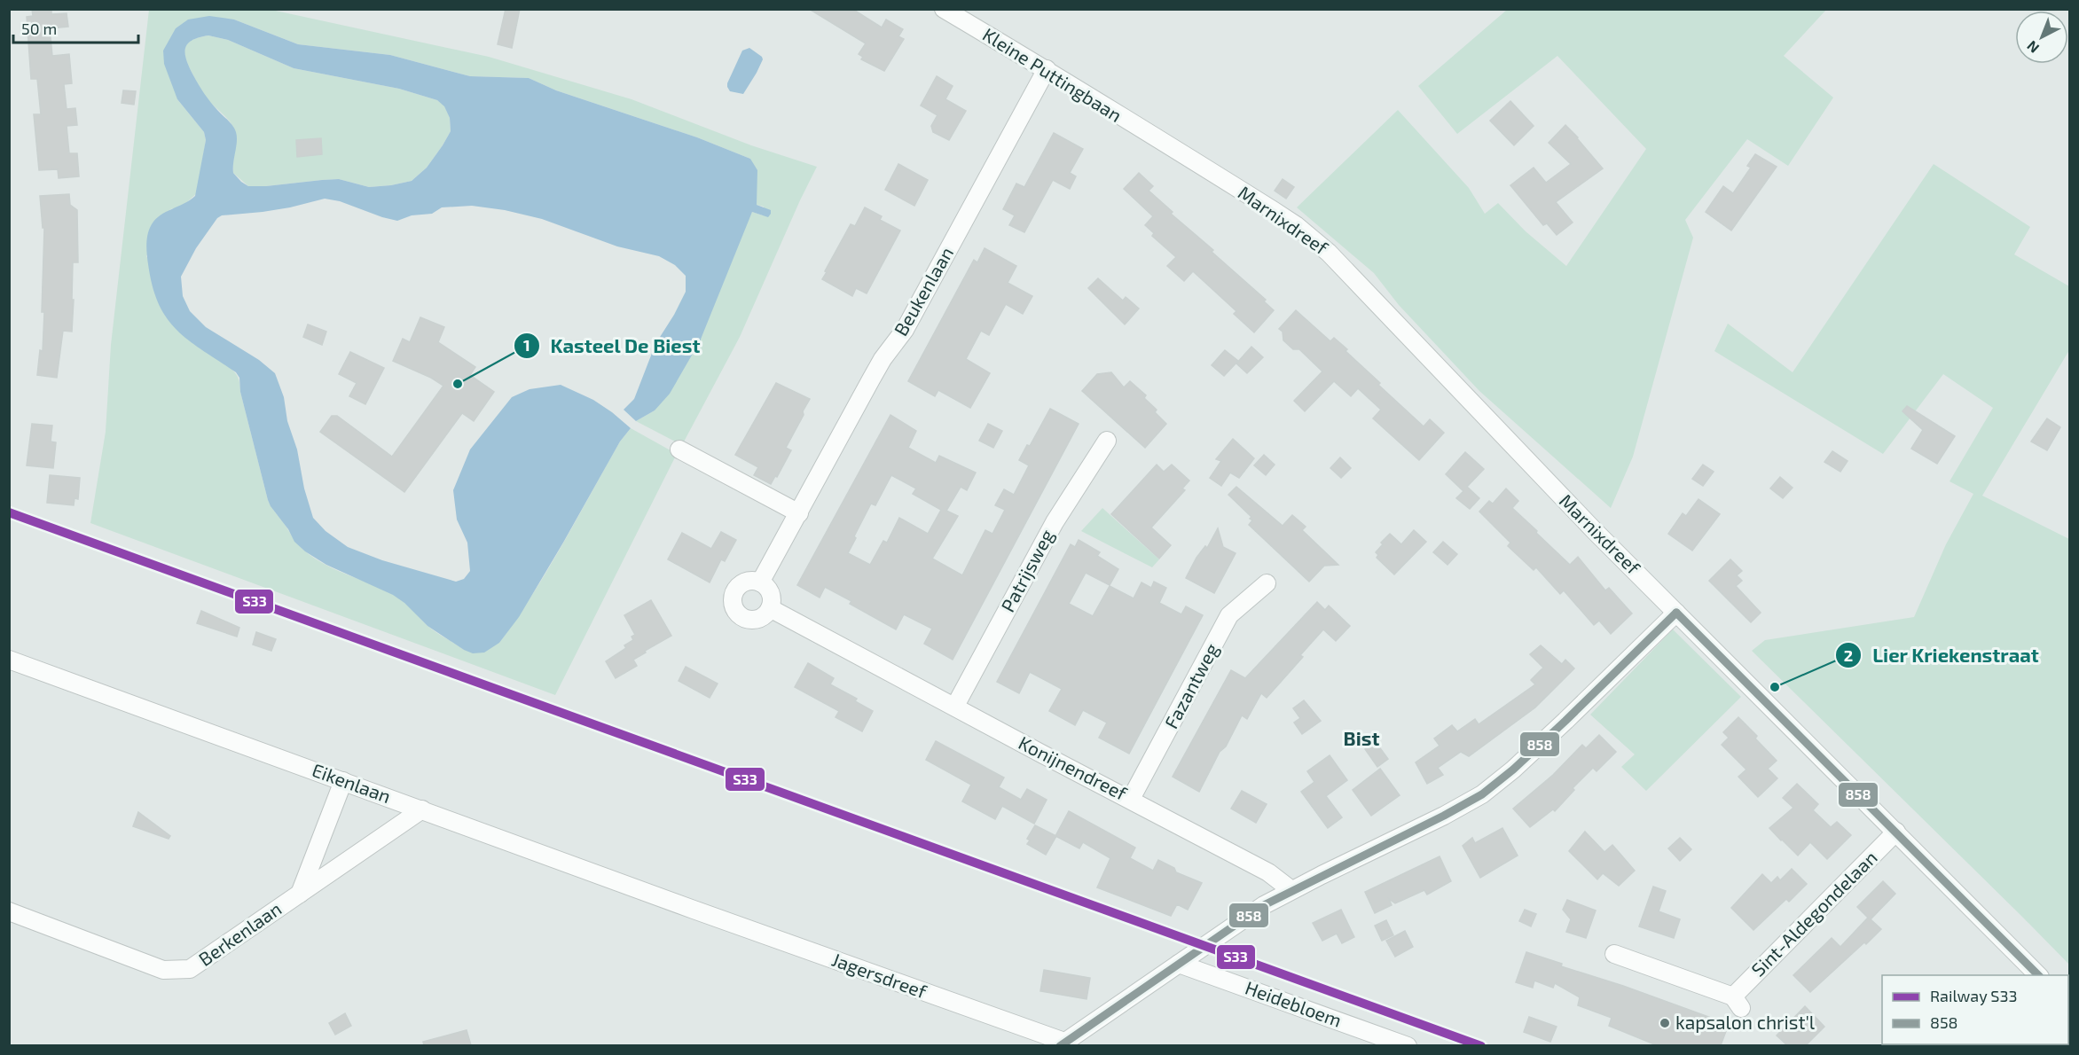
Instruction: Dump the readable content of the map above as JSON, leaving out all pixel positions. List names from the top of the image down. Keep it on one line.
{"streets":{"street":["Kleine Puttingbaan","Marnixdreef","Beukenlaan","Patrijsweg","Fazantweg","Konijnendreef","Eikenlaan","Sint-Aldegondelaan","Berkenlaan","Jagersdreef","Heidebloem"]},"crossings":[["Kleine Puttingbaan","Marnixdreef"],["Kleine Puttingbaan","Beukenlaan"],["Marnixdreef","Sint-Aldegondelaan"],["Beukenlaan","Konijnendreef"],["Patrijsweg","Konijnendreef"],["Fazantweg","Konijnendreef"],["Eikenlaan","Berkenlaan"],["Eikenlaan","Jagersdreef"]],"districts":["Bist"],"places":["Kasteel De Biest","Lier Kriekenstraat","kapsalon christ'l"],"lines":["rail line S33","transit line 858"],"legend":["Railway S33","858"],"scale_bar":"50 m","north":"bottom left"}
